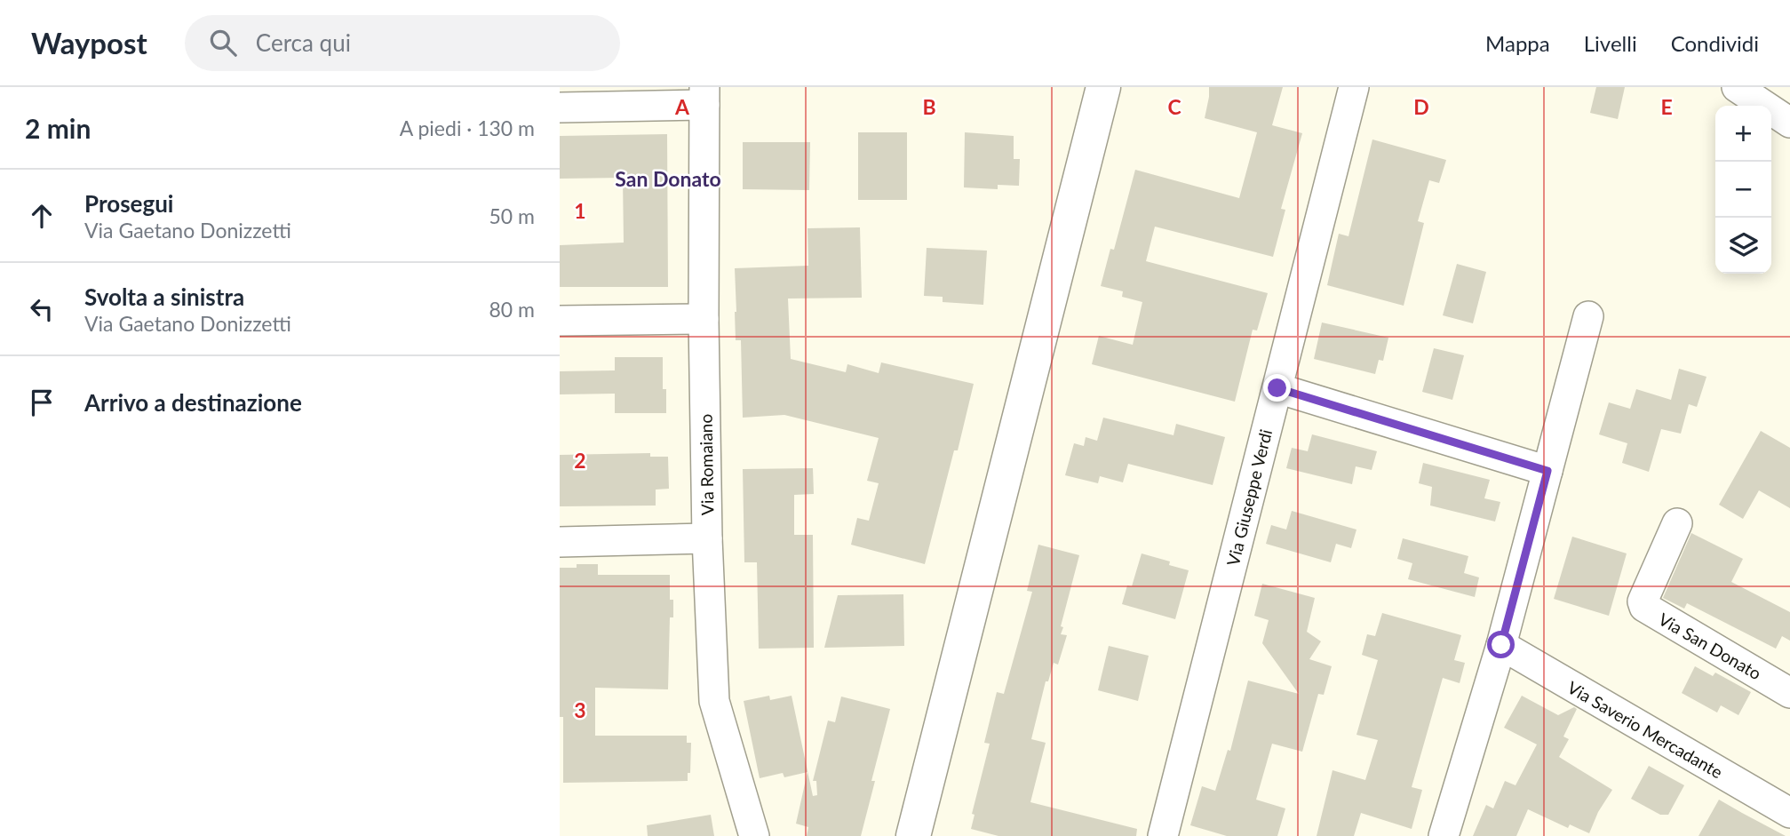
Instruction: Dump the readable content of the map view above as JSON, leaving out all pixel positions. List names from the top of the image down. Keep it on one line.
{"streets":{"street":["Via Romaiano","Via Giuseppe Verdi","Via San Donato","Via Saverio Mercadante"]},"districts":["San Donato"],"page":{"header":"Waypost","search":"Cerca qui","nav":["Mappa","Livelli","Condividi"],"heading":["2 min","A piedi · 130 m"],"map_buttons":["+","−"],"list":[["Prosegui","Via Gaetano Donizzetti","50 m"],["Svolta a sinistra","Via Gaetano Donizzetti","80 m"],"Arrivo a destinazione"]},"grid":{"columns":["A","B","C","D","E"],"rows":["1","2","3"]}}
